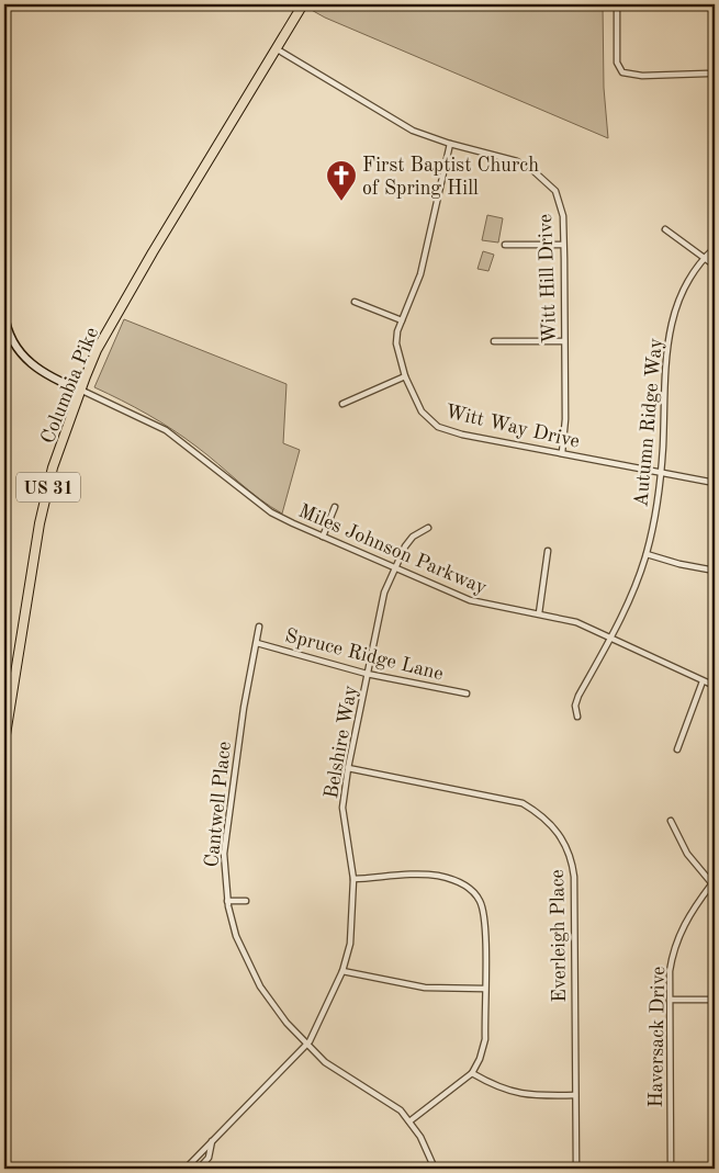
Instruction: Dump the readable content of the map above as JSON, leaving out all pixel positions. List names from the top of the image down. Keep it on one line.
{"streets":{"main road":["Columbia Pike","US 31"],"street":["Witt Hill Drive","Autumn Ridge Way","Witt Way Drive","Miles Johnson Parkway","Spruce Ridge Lane","Belshire Way","Cantwell Place","Everleigh Place","Haversack Drive"]},"crossings":[["Witt Hill Drive","Columbia Pike"],["Witt Hill Drive","Witt Way Drive"],["Witt Hill Drive","US 31"],["Columbia Pike","US 31"],["Columbia Pike","Miles Johnson Parkway"],["Autumn Ridge Way","Witt Way Drive"],["Autumn Ridge Way","Miles Johnson Parkway"],["Miles Johnson Parkway","Belshire Way"],["Spruce Ridge Lane","Belshire Way"],["Spruce Ridge Lane","Cantwell Place"],["Belshire Way","Cantwell Place"],["Belshire Way","Everleigh Place"]],"places":{"church":["First Baptist Church of Spring Hill"]}}
